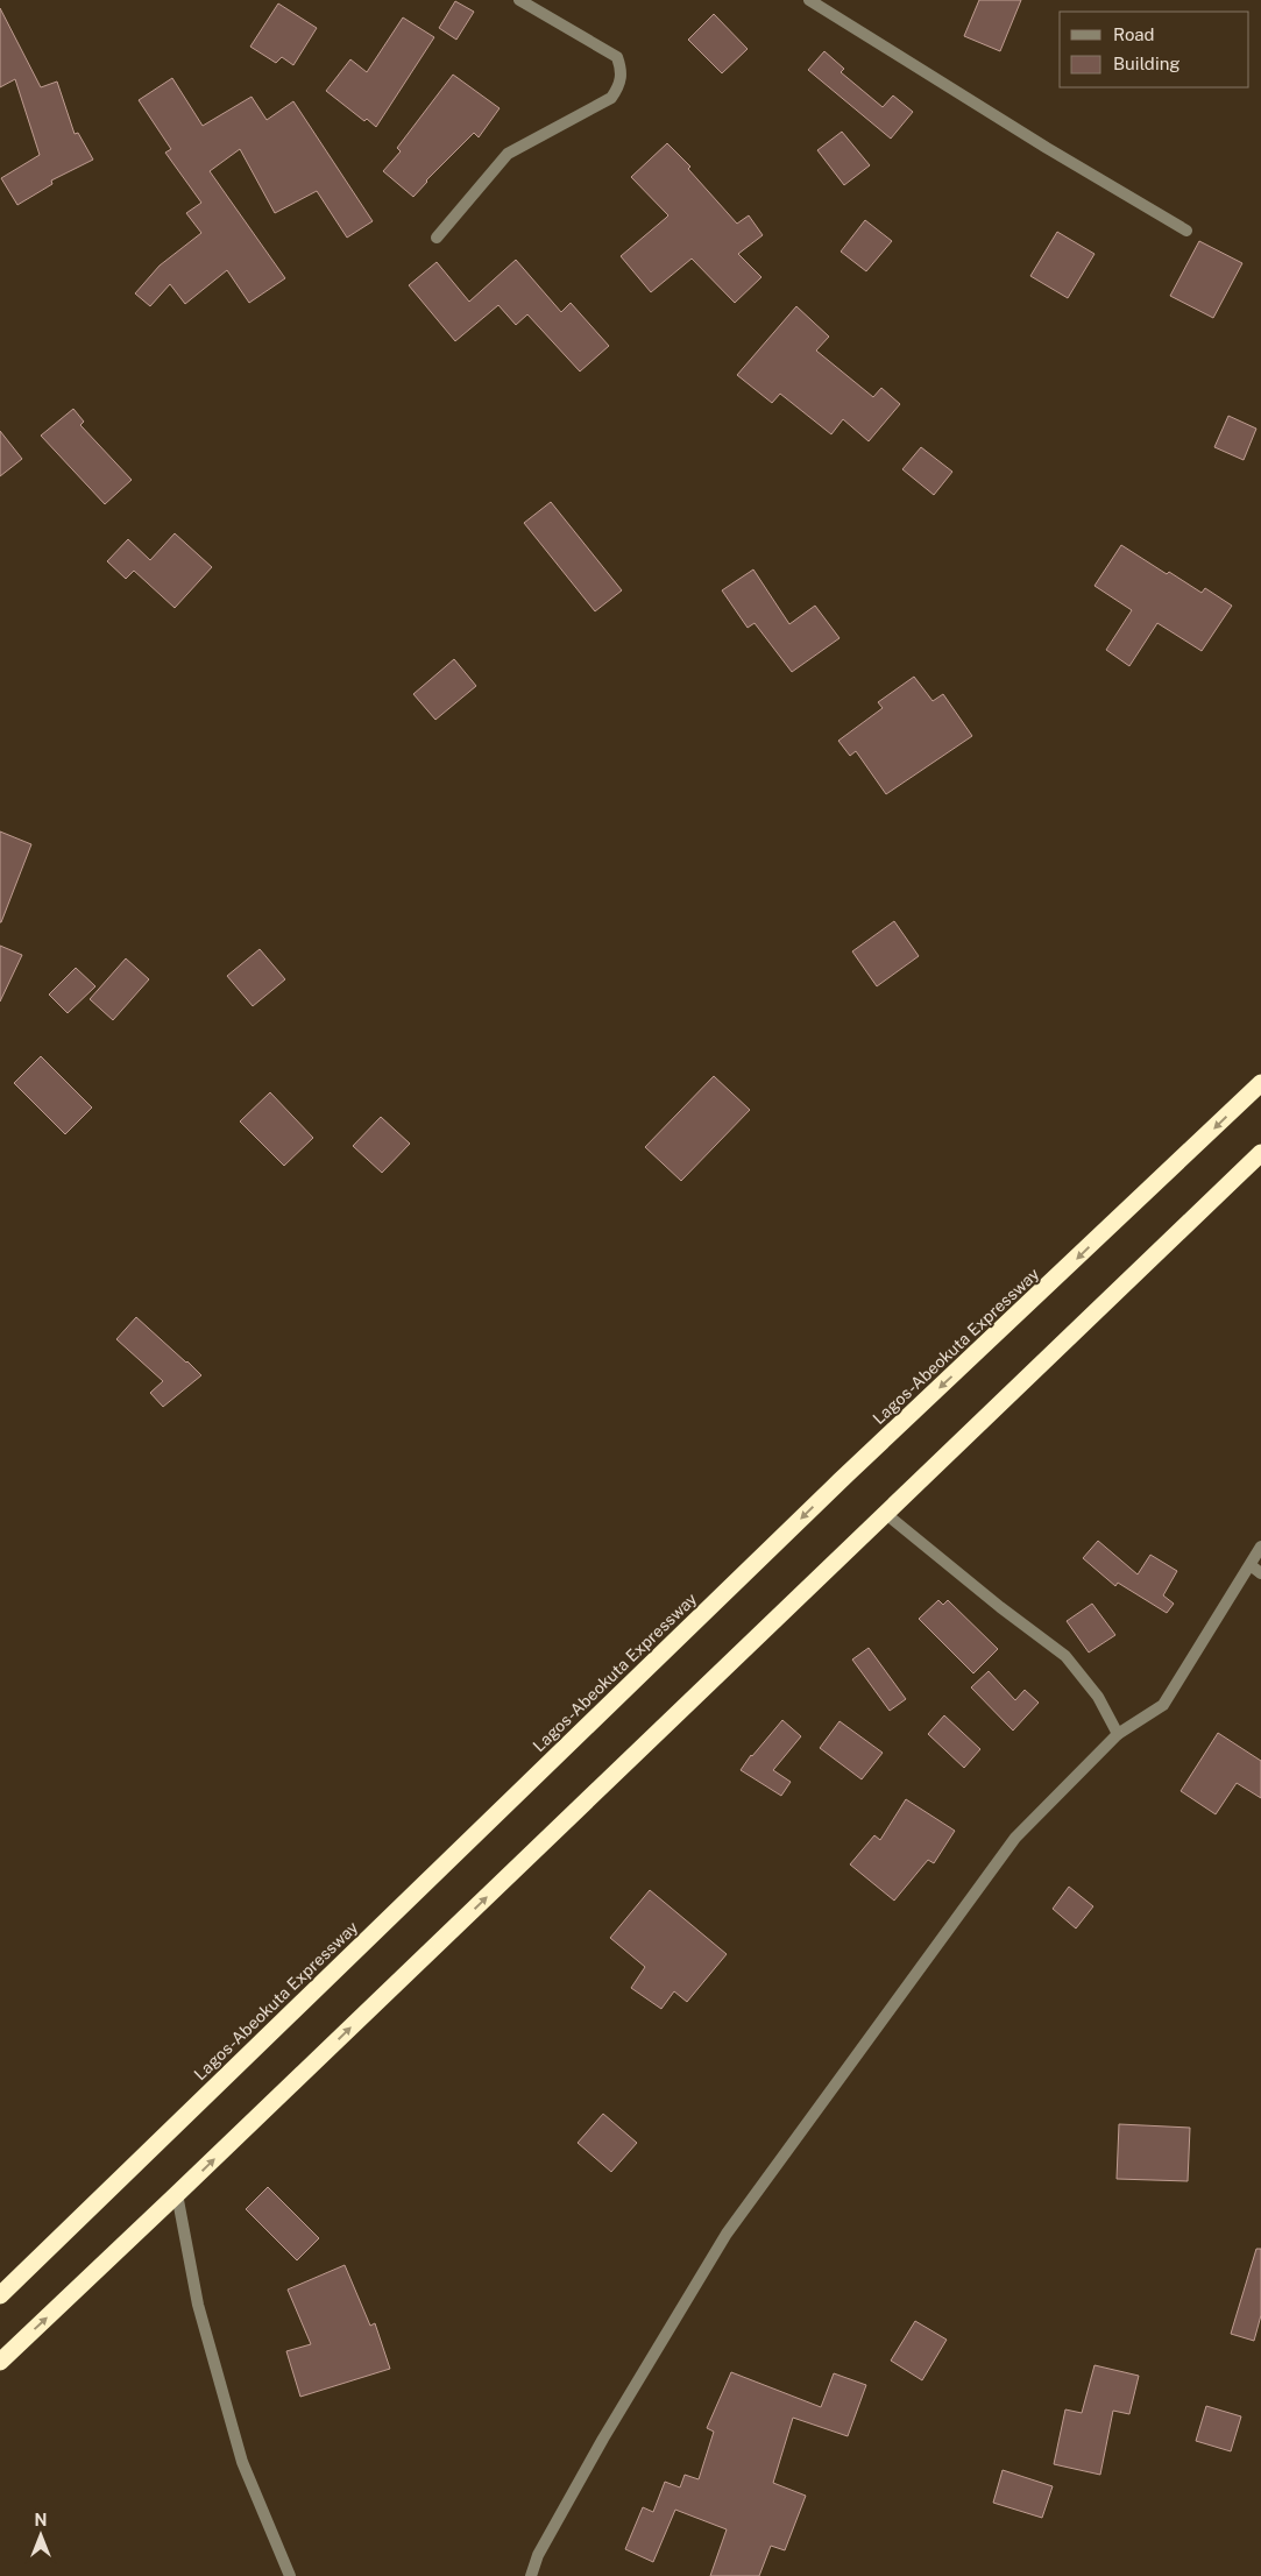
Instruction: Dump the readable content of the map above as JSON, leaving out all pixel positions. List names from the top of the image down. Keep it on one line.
{"streets":{"highway":["Lagos-Abeokuta Expressway"]},"legend":["Road","Building"],"north":"top"}
